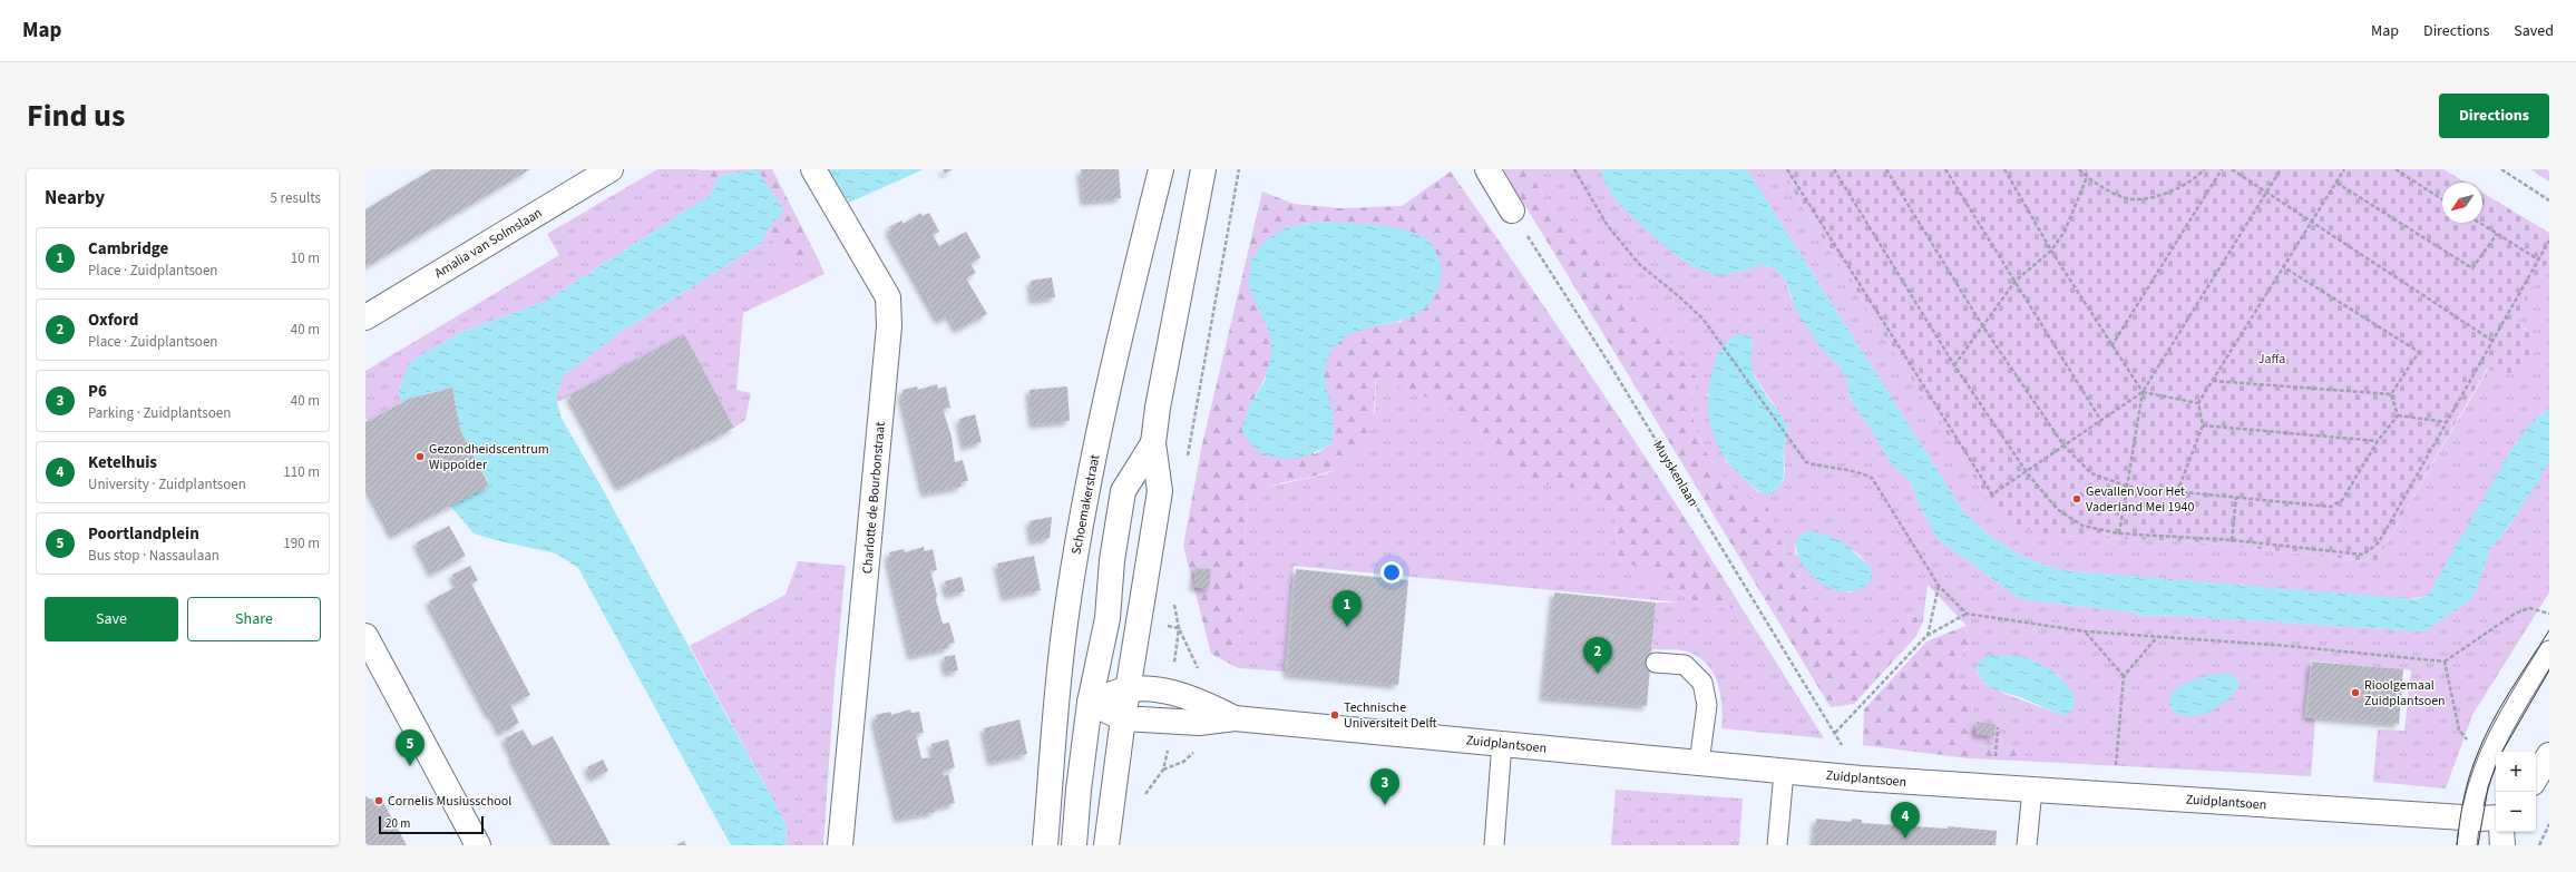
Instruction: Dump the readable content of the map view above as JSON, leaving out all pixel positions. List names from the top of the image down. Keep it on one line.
{"streets":{"street":["Amalia van Solmslaan","Charlotte de Bourbonstraat","Schoemakerstraat","Zuidplantsoen"],"path":["Muyskenlaan"]},"crossings":[["Muyskenlaan","Zuidplantsoen"]],"parks":["Jaffa"],"places":["Gezondheidscentrum Wippolder","Gevallen Voor Het Vaderland Mei 1940","Rioolgemaal Zuidplantsoen","Technische Universiteit Delft","Cornelis Musiusschool"],"scale_bar":"20 m","north":"bottom left","page":{"header":"Map","nav":["Map","Directions","Saved"],"title":"Find us","buttons":["Directions",["Save","Share"]],"heading":["Nearby","5 results"],"list":[{"mark":"1","name":"Cambridge","note":"Place · Zuidplantsoen","value":"10 m"},{"mark":"2","name":"Oxford","note":"Place · Zuidplantsoen","value":"40 m"},{"mark":"3","name":"P6","note":"Parking · Zuidplantsoen","value":"40 m"},{"mark":"4","name":"Ketelhuis","note":"University · Zuidplantsoen","value":"110 m"},{"mark":"5","name":"Poortlandplein","note":"Bus stop · Nassaulaan","value":"190 m"}],"pins":["1","2","5","3","4"],"map_buttons":["+","−"],"scale":"20 m"}}
